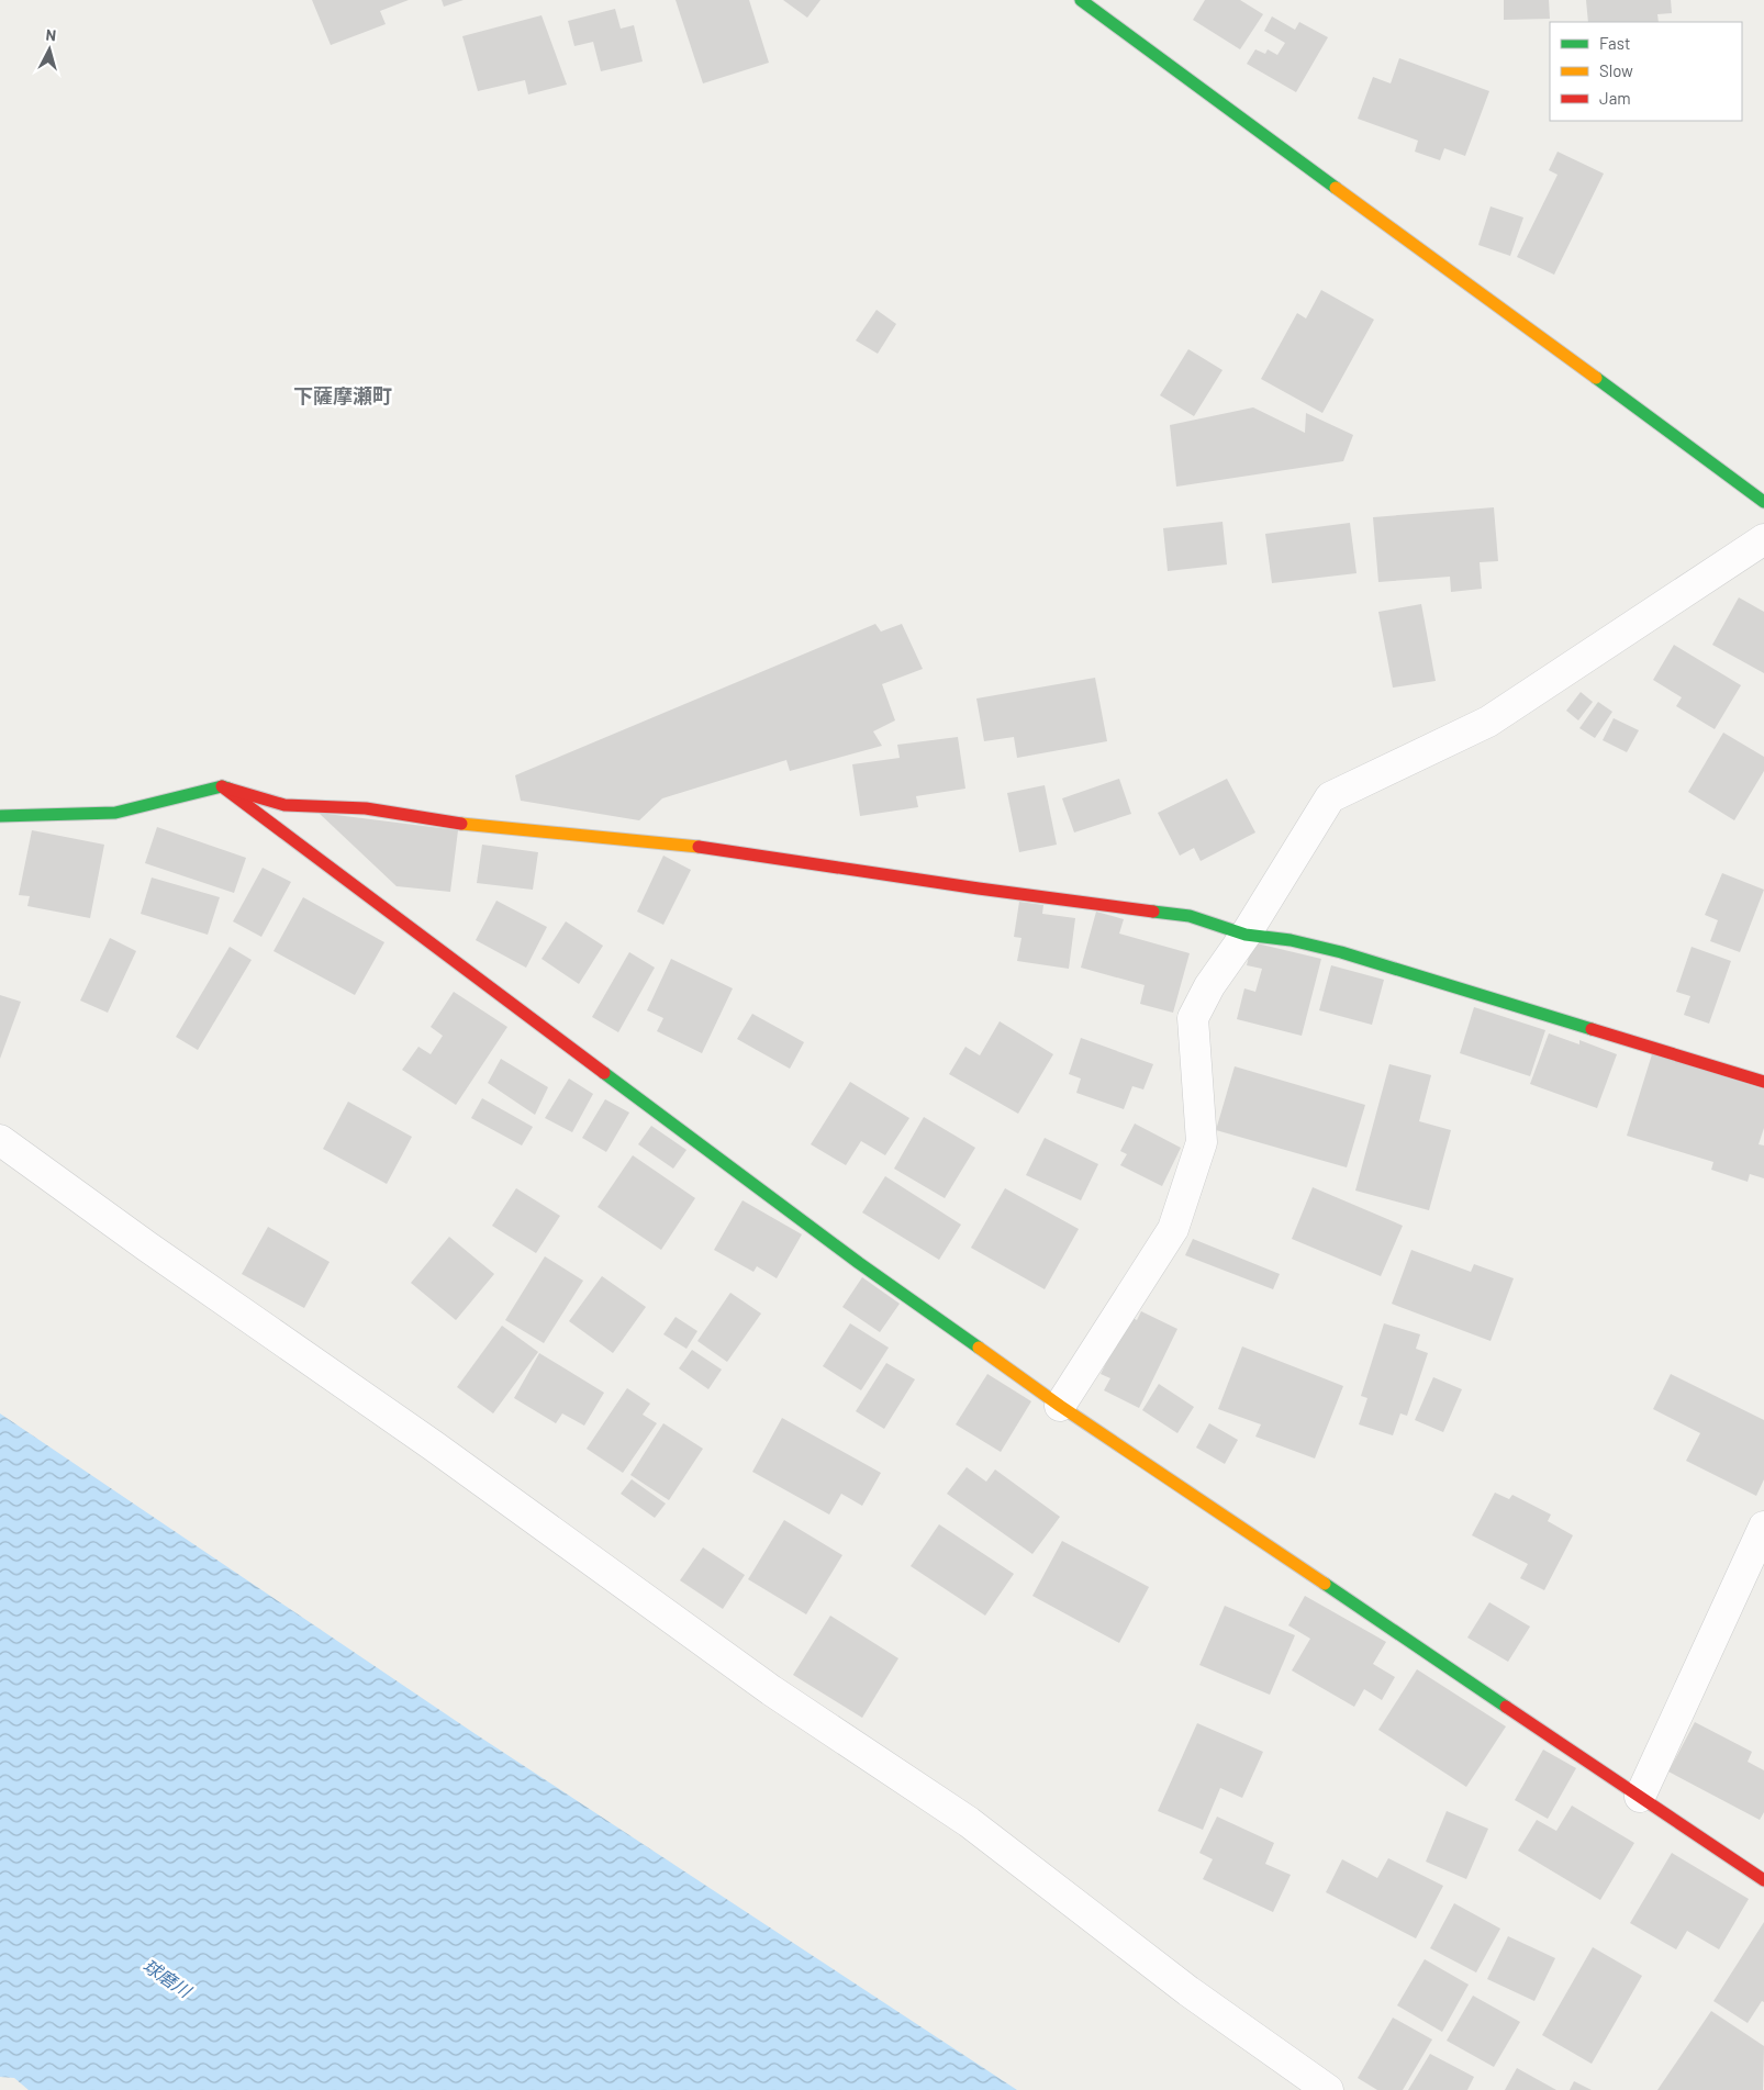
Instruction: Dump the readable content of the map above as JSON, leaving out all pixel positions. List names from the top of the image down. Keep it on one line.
{"districts":["下薩摩瀬町"],"water":["球磨川"],"legend":["Fast","Slow","Jam"],"north":"top"}
